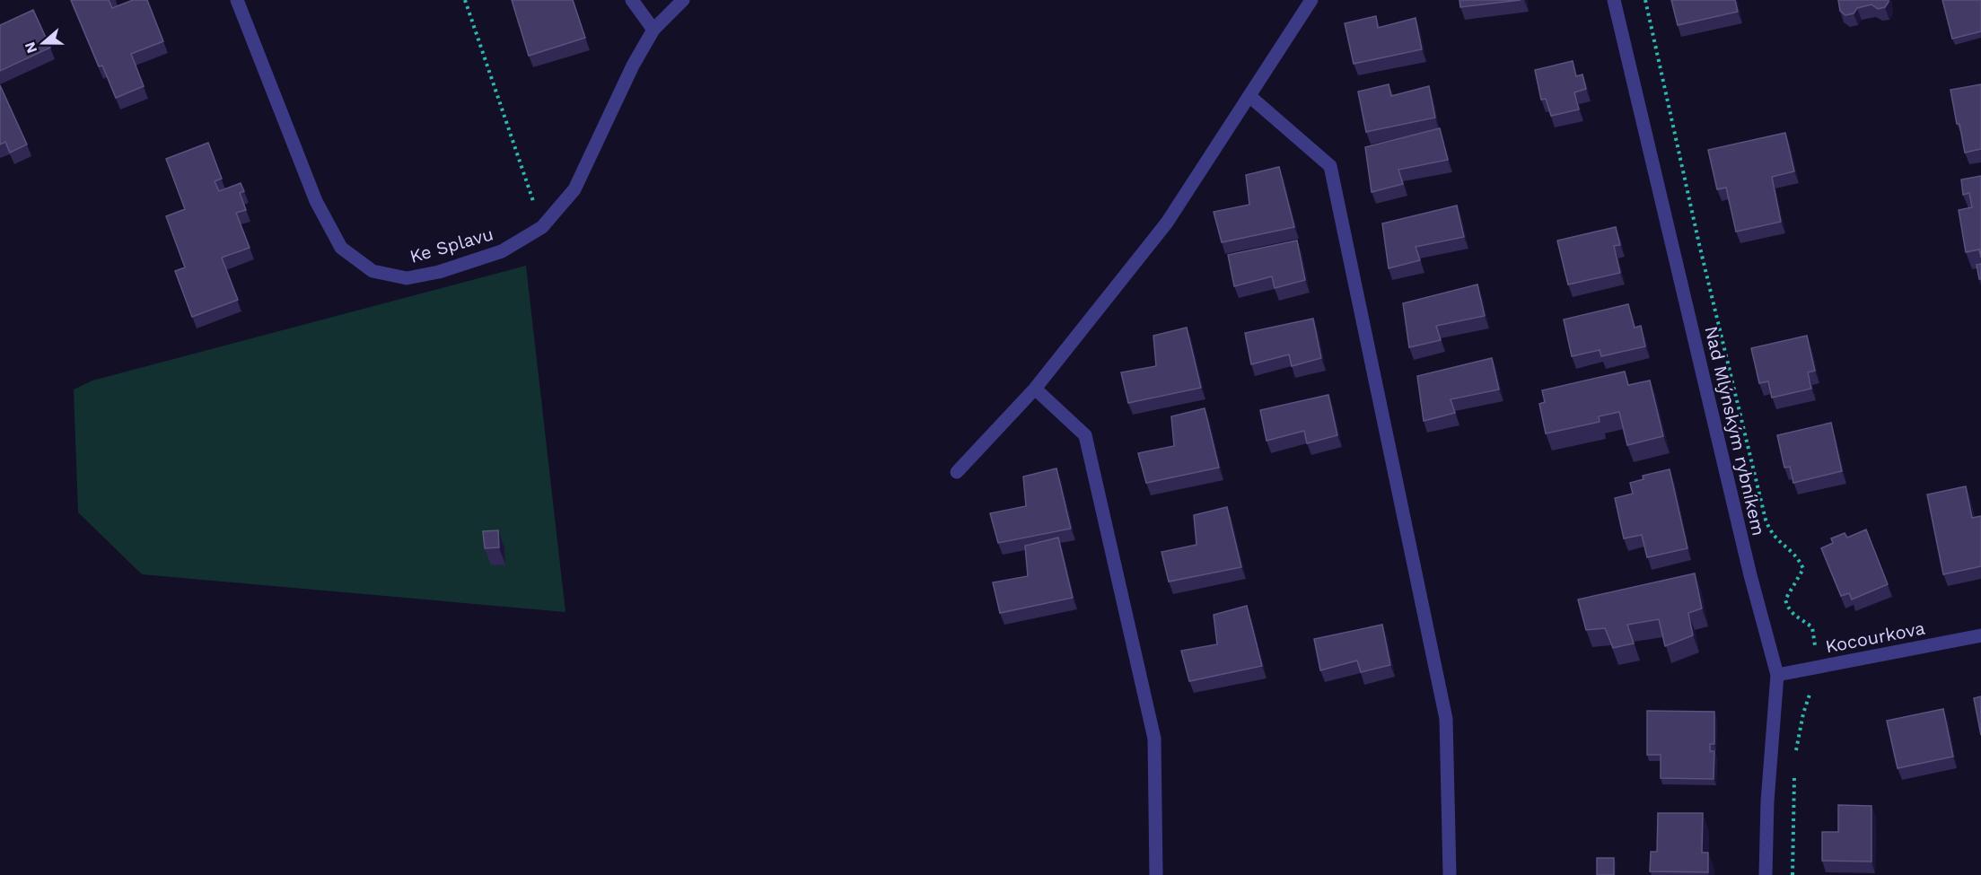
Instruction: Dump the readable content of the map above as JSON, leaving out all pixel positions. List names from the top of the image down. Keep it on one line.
{"streets":{"street":["Ke Splavu","Nad Mlýnským rybníkem","Kocourkova"]},"crossings":[["Nad Mlýnským rybníkem","Kocourkova"]],"north":"left"}
